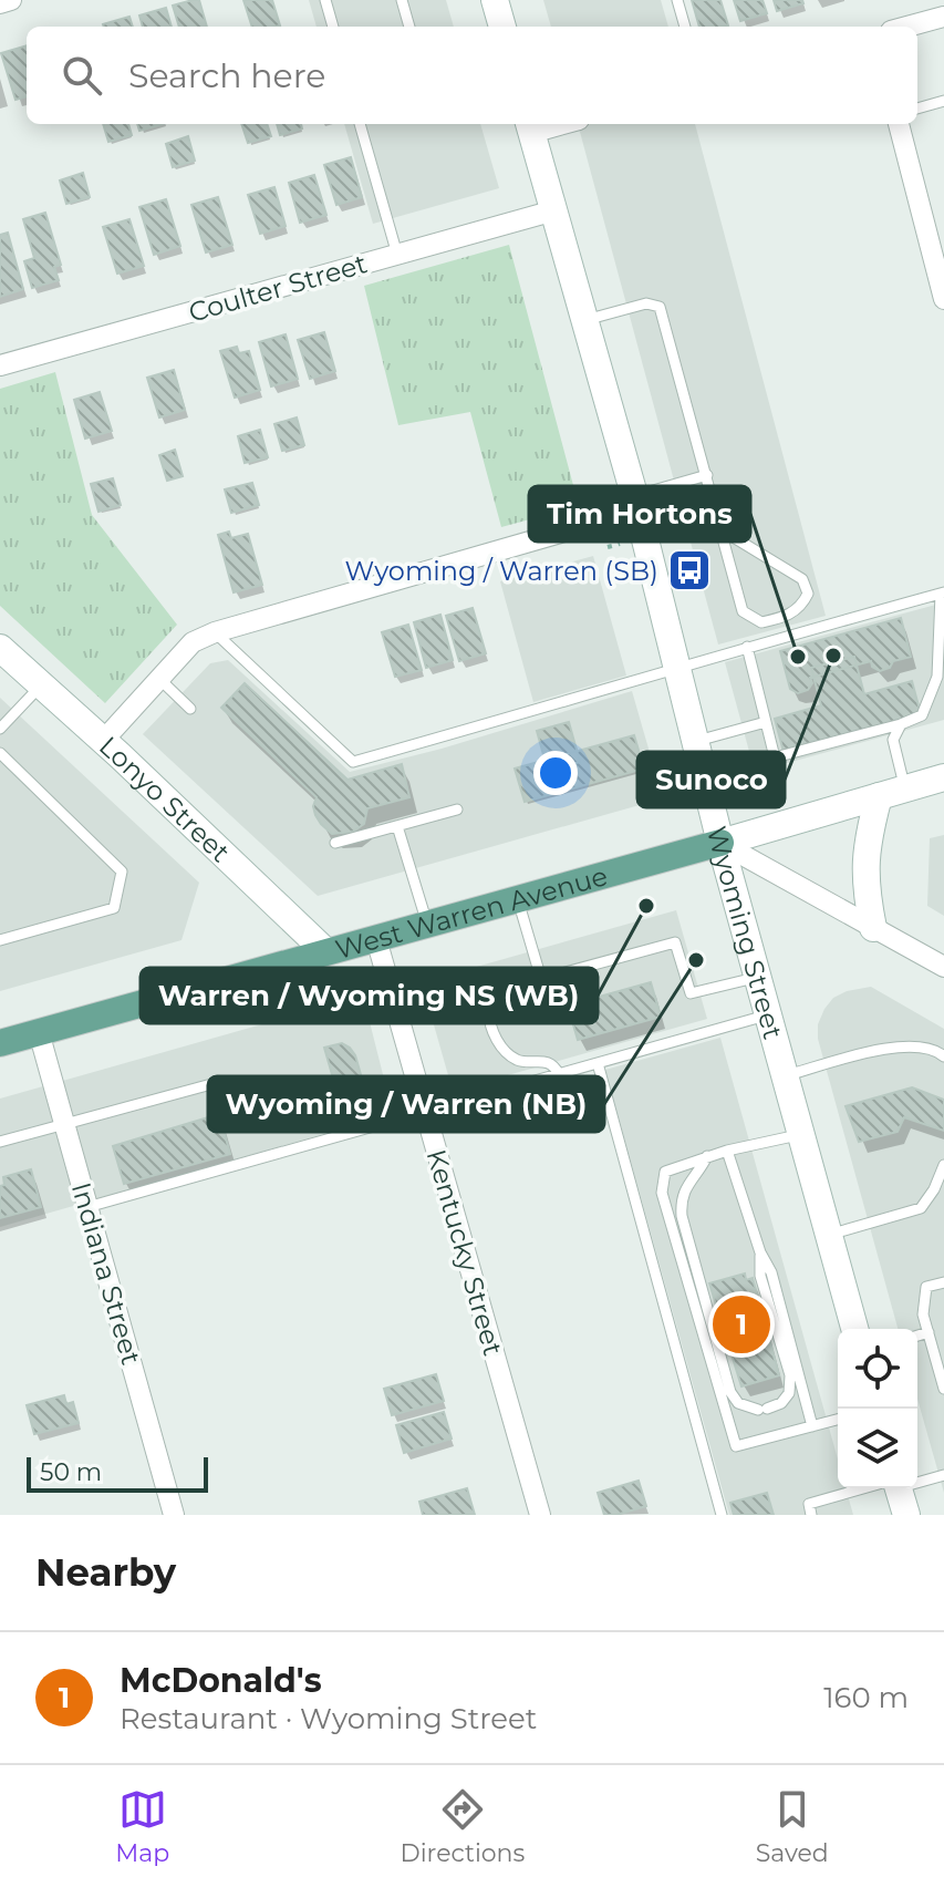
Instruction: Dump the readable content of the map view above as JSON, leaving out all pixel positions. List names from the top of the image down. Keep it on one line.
{"streets":{"main road":["West Warren Avenue"],"street":["Coulter Street","Lonyo Street","Wyoming Street","Kentucky Street","Indiana Street"]},"crossings":[["Coulter Street","Wyoming Street"],["Lonyo Street","West Warren Avenue"],["West Warren Avenue","Wyoming Street"],["West Warren Avenue","Kentucky Street"],["West Warren Avenue","Indiana Street"]],"places":{"bus stop":["Wyoming / Warren (SB)"],"other":["Sunoco","Tim Hortons","Warren / Wyoming NS (WB)","Wyoming / Warren (NB)"]},"scale_bar":"50 m","page":{"search":"Search here","pins":"1","scale":"50 m","heading":"Nearby","list":[{"mark":"1","name":"McDonald's","note":"Restaurant · Wyoming Street","value":"160 m"}],"nav":["Map","Directions","Saved"]}}
